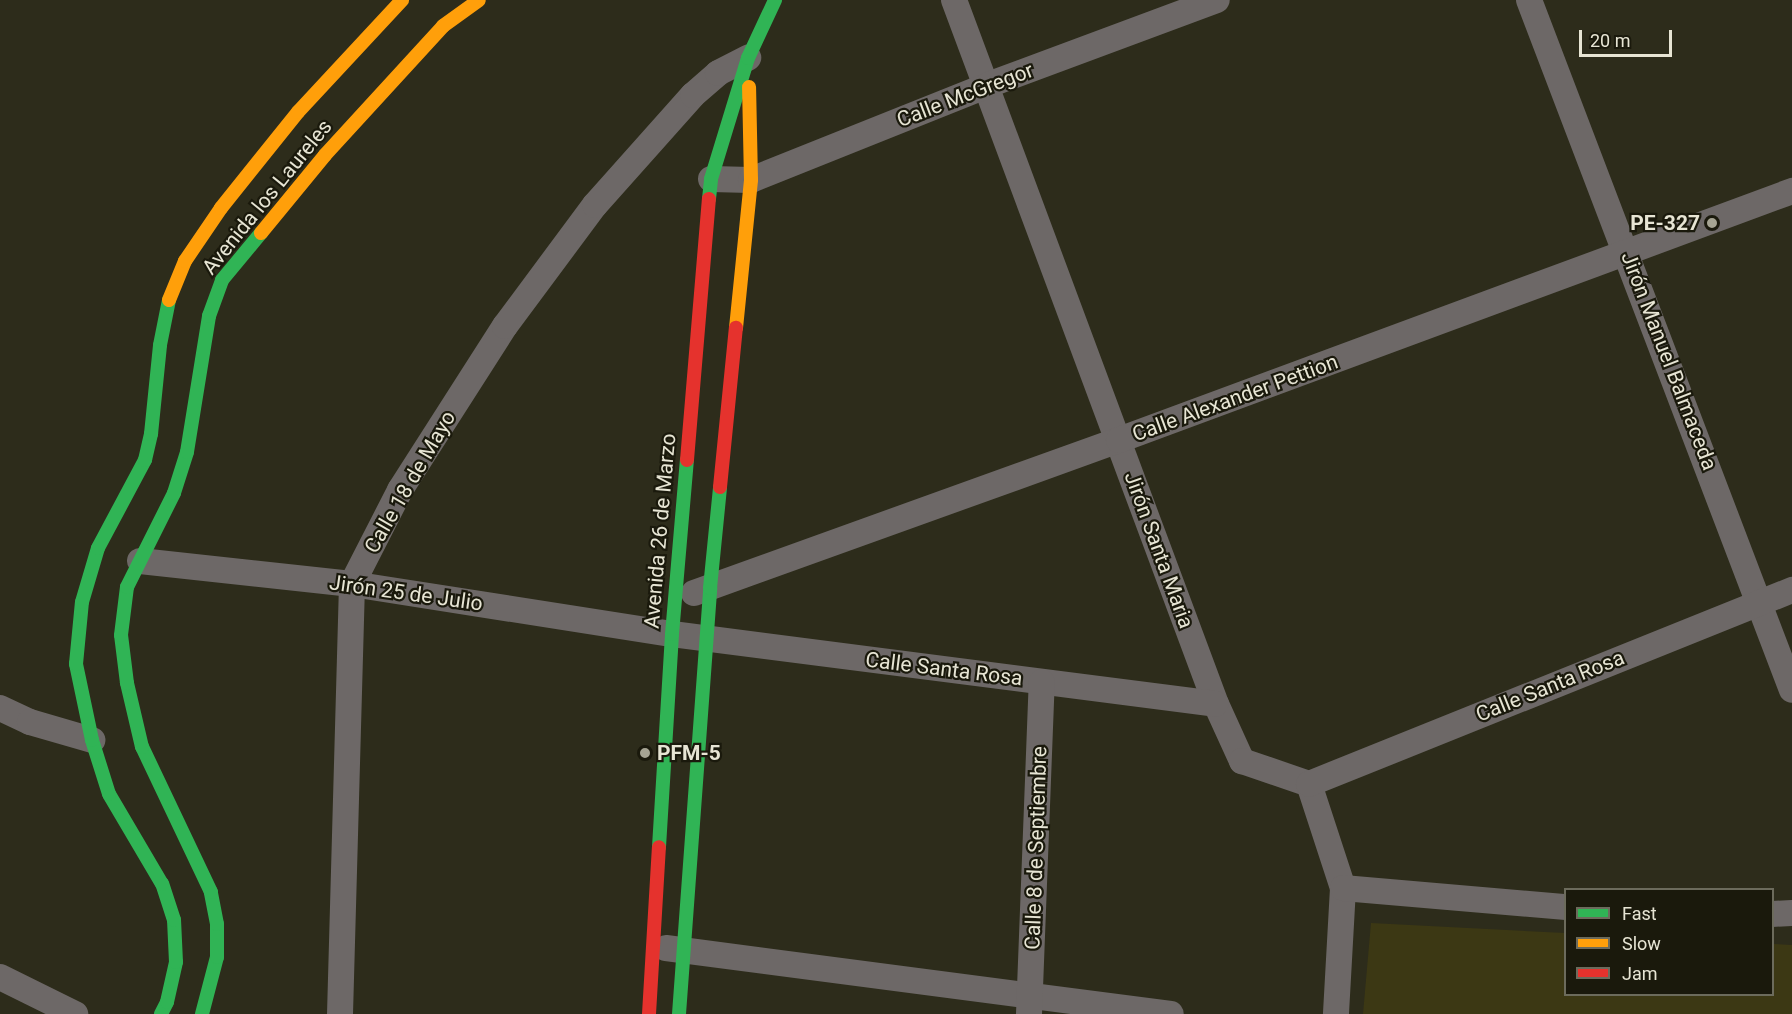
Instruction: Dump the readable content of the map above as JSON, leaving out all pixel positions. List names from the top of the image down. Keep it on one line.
{"streets":{"street":["Calle McGregor","Avenida los Laureles","Jirón Manuel Balmaceda","Calle Alexander Pettion","Calle 18 de Mayo","Avenida 26 de Marzo","Jirón Santa Maria","Jirón 25 de Julio","Calle Santa Rosa","Calle 8 de Septiembre"]},"crossings":[["Calle McGregor","Avenida 26 de Marzo"],["Calle McGregor","Jirón Santa Maria"],["Avenida los Laureles","Jirón 25 de Julio"],["Jirón Manuel Balmaceda","Calle Alexander Pettion"],["Jirón Manuel Balmaceda","Calle Santa Rosa"],["Calle Alexander Pettion","Avenida 26 de Marzo"],["Calle Alexander Pettion","Jirón Santa Maria"],["Calle 18 de Mayo","Avenida 26 de Marzo"],["Calle 18 de Mayo","Jirón 25 de Julio"],["Avenida 26 de Marzo","Jirón 25 de Julio"],["Avenida 26 de Marzo","Calle Santa Rosa"],["Jirón Santa Maria","Calle Santa Rosa"],["Jirón 25 de Julio","Calle Santa Rosa"],["Calle Santa Rosa","Calle 8 de Septiembre"]],"places":["PE-327","PFM-5"],"legend":["Fast","Slow","Jam"],"scale_bar":"20 m"}
